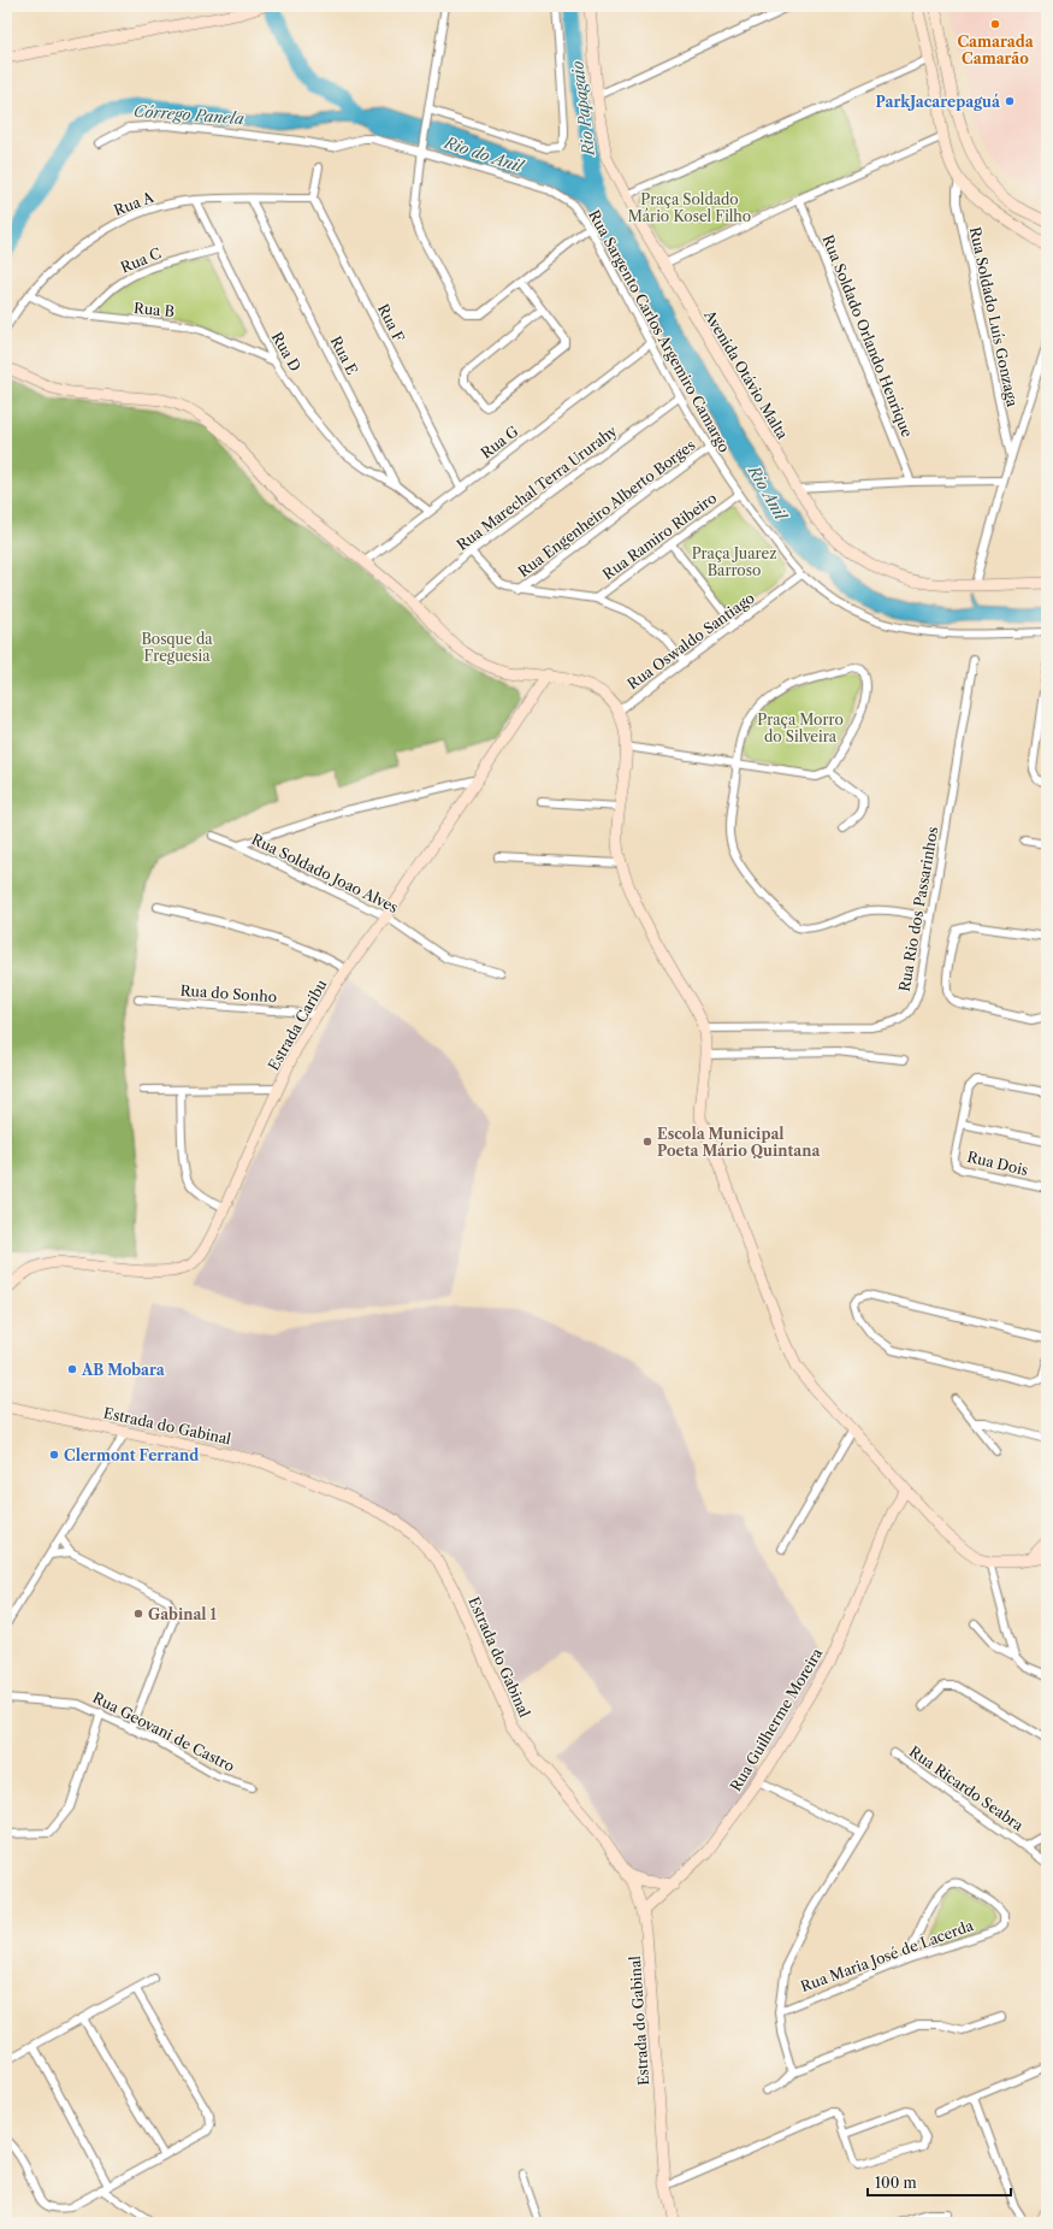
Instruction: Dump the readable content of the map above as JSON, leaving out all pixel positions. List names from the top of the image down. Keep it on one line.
{"streets":{"main road":["Avenida Otávio Malta","Estrada Caribu","Estrada do Gabinal","Rua Guilherme Moreira"],"street":["Rua A","Rua C","Rua B","Rua Soldado Luís Gonzaga","Rua F","Rua Sargento Carlos Argemiro Camargo","Rua Soldado Orlando Henrique","Rua D","Rua E","Rua G","Rua Marechal Terra Ururahy","Rua Engenheiro Alberto Borges","Rua Ramiro Ribeiro","Rua Oswaldo Santiago","Rua Soldado Joao Alves","Rua Rio dos Passarinhos","Rua do Sonho","Rua Dois","Rua Geovani de Castro","Rua Ricardo Seabra","Rua Maria José de Lacerda"]},"crossings":[["Rua A","Rua B"],["Rua A","Rua F"],["Rua A","Rua D"],["Rua A","Rua E"],["Rua C","Rua B"],["Rua C","Rua D"],["Rua B","Rua D"],["Rua F","Rua G"],["Rua Sargento Carlos Argemiro Camargo","Rua G"],["Rua Sargento Carlos Argemiro Camargo","Rua Marechal Terra Ururahy"],["Rua Sargento Carlos Argemiro Camargo","Rua Engenheiro Alberto Borges"],["Rua Sargento Carlos Argemiro Camargo","Rua Ramiro Ribeiro"],["Rua Sargento Carlos Argemiro Camargo","Rua Oswaldo Santiago"],["Rua D","Rua E"],["Rua E","Rua G"],["Rua Soldado Joao Alves","Estrada Caribu"],["Rua do Sonho","Estrada Caribu"],["Estrada do Gabinal","Rua Guilherme Moreira"]],"water":["Rio Papagaio","Córrego Panela","Rio do Anil","Rio Anil"],"parks":["Praça Soldado Mário Kosel Filho","Praça Juarez Barroso","Bosque da Freguesia","Praça Morro do Silveira"],"places":["Camarada Camarão","ParkJacarepaguá","Escola Municipal Poeta Mário Quintana","AB Mobara","Clermont Ferrand","Gabinal 1"],"scale_bar":"100 m"}
